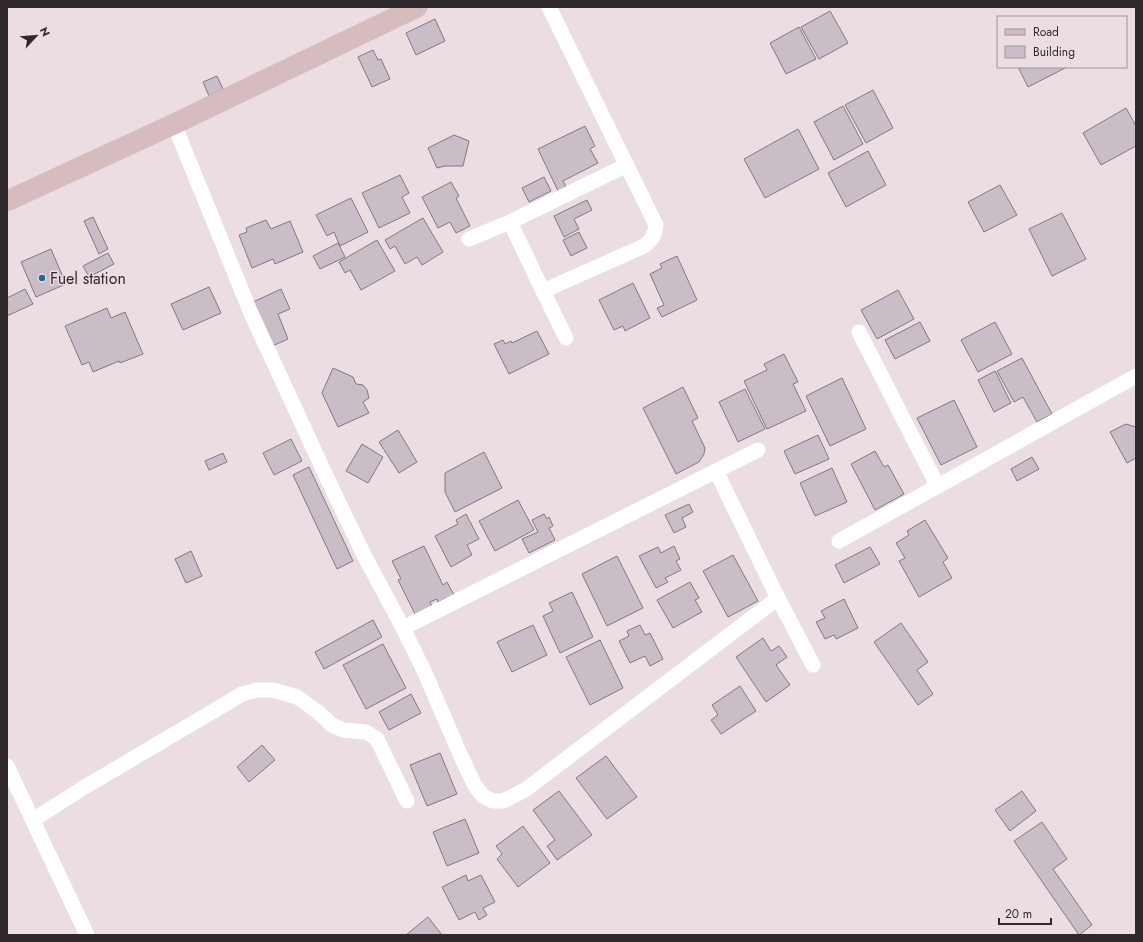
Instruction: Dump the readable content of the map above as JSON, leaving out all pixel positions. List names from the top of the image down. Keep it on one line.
{"places":["Fuel station"],"legend":["Road","Building"],"scale_bar":"20 m","north":"top right"}
